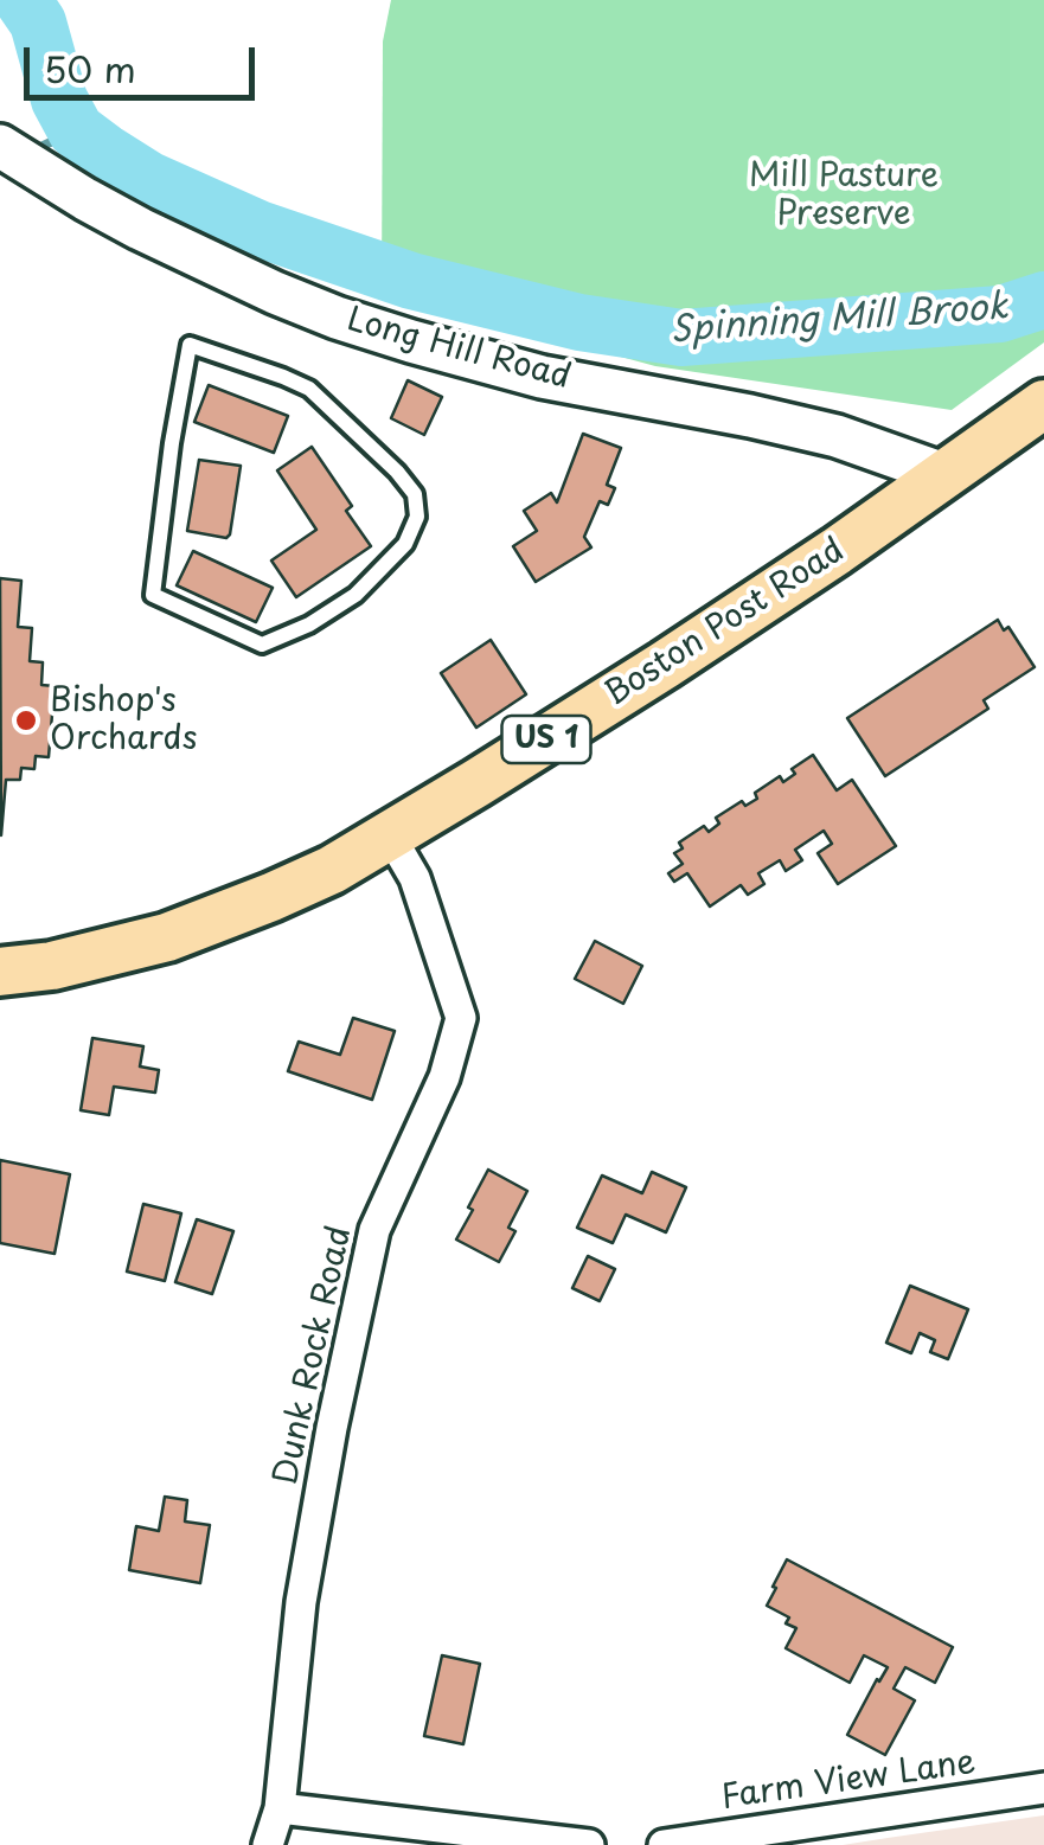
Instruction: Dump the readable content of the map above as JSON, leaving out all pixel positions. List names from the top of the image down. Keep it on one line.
{"streets":{"main road":["Boston Post Road","US 1"],"street":["Long Hill Road","Dunk Rock Road","Farm View Lane"]},"crossings":[["Long Hill Road","Boston Post Road"],["Boston Post Road","Dunk Rock Road"]],"water":["Spinning Mill Brook"],"parks":["Mill Pasture Preserve"],"places":["Bishop's Orchards"],"scale_bar":"50 m"}
